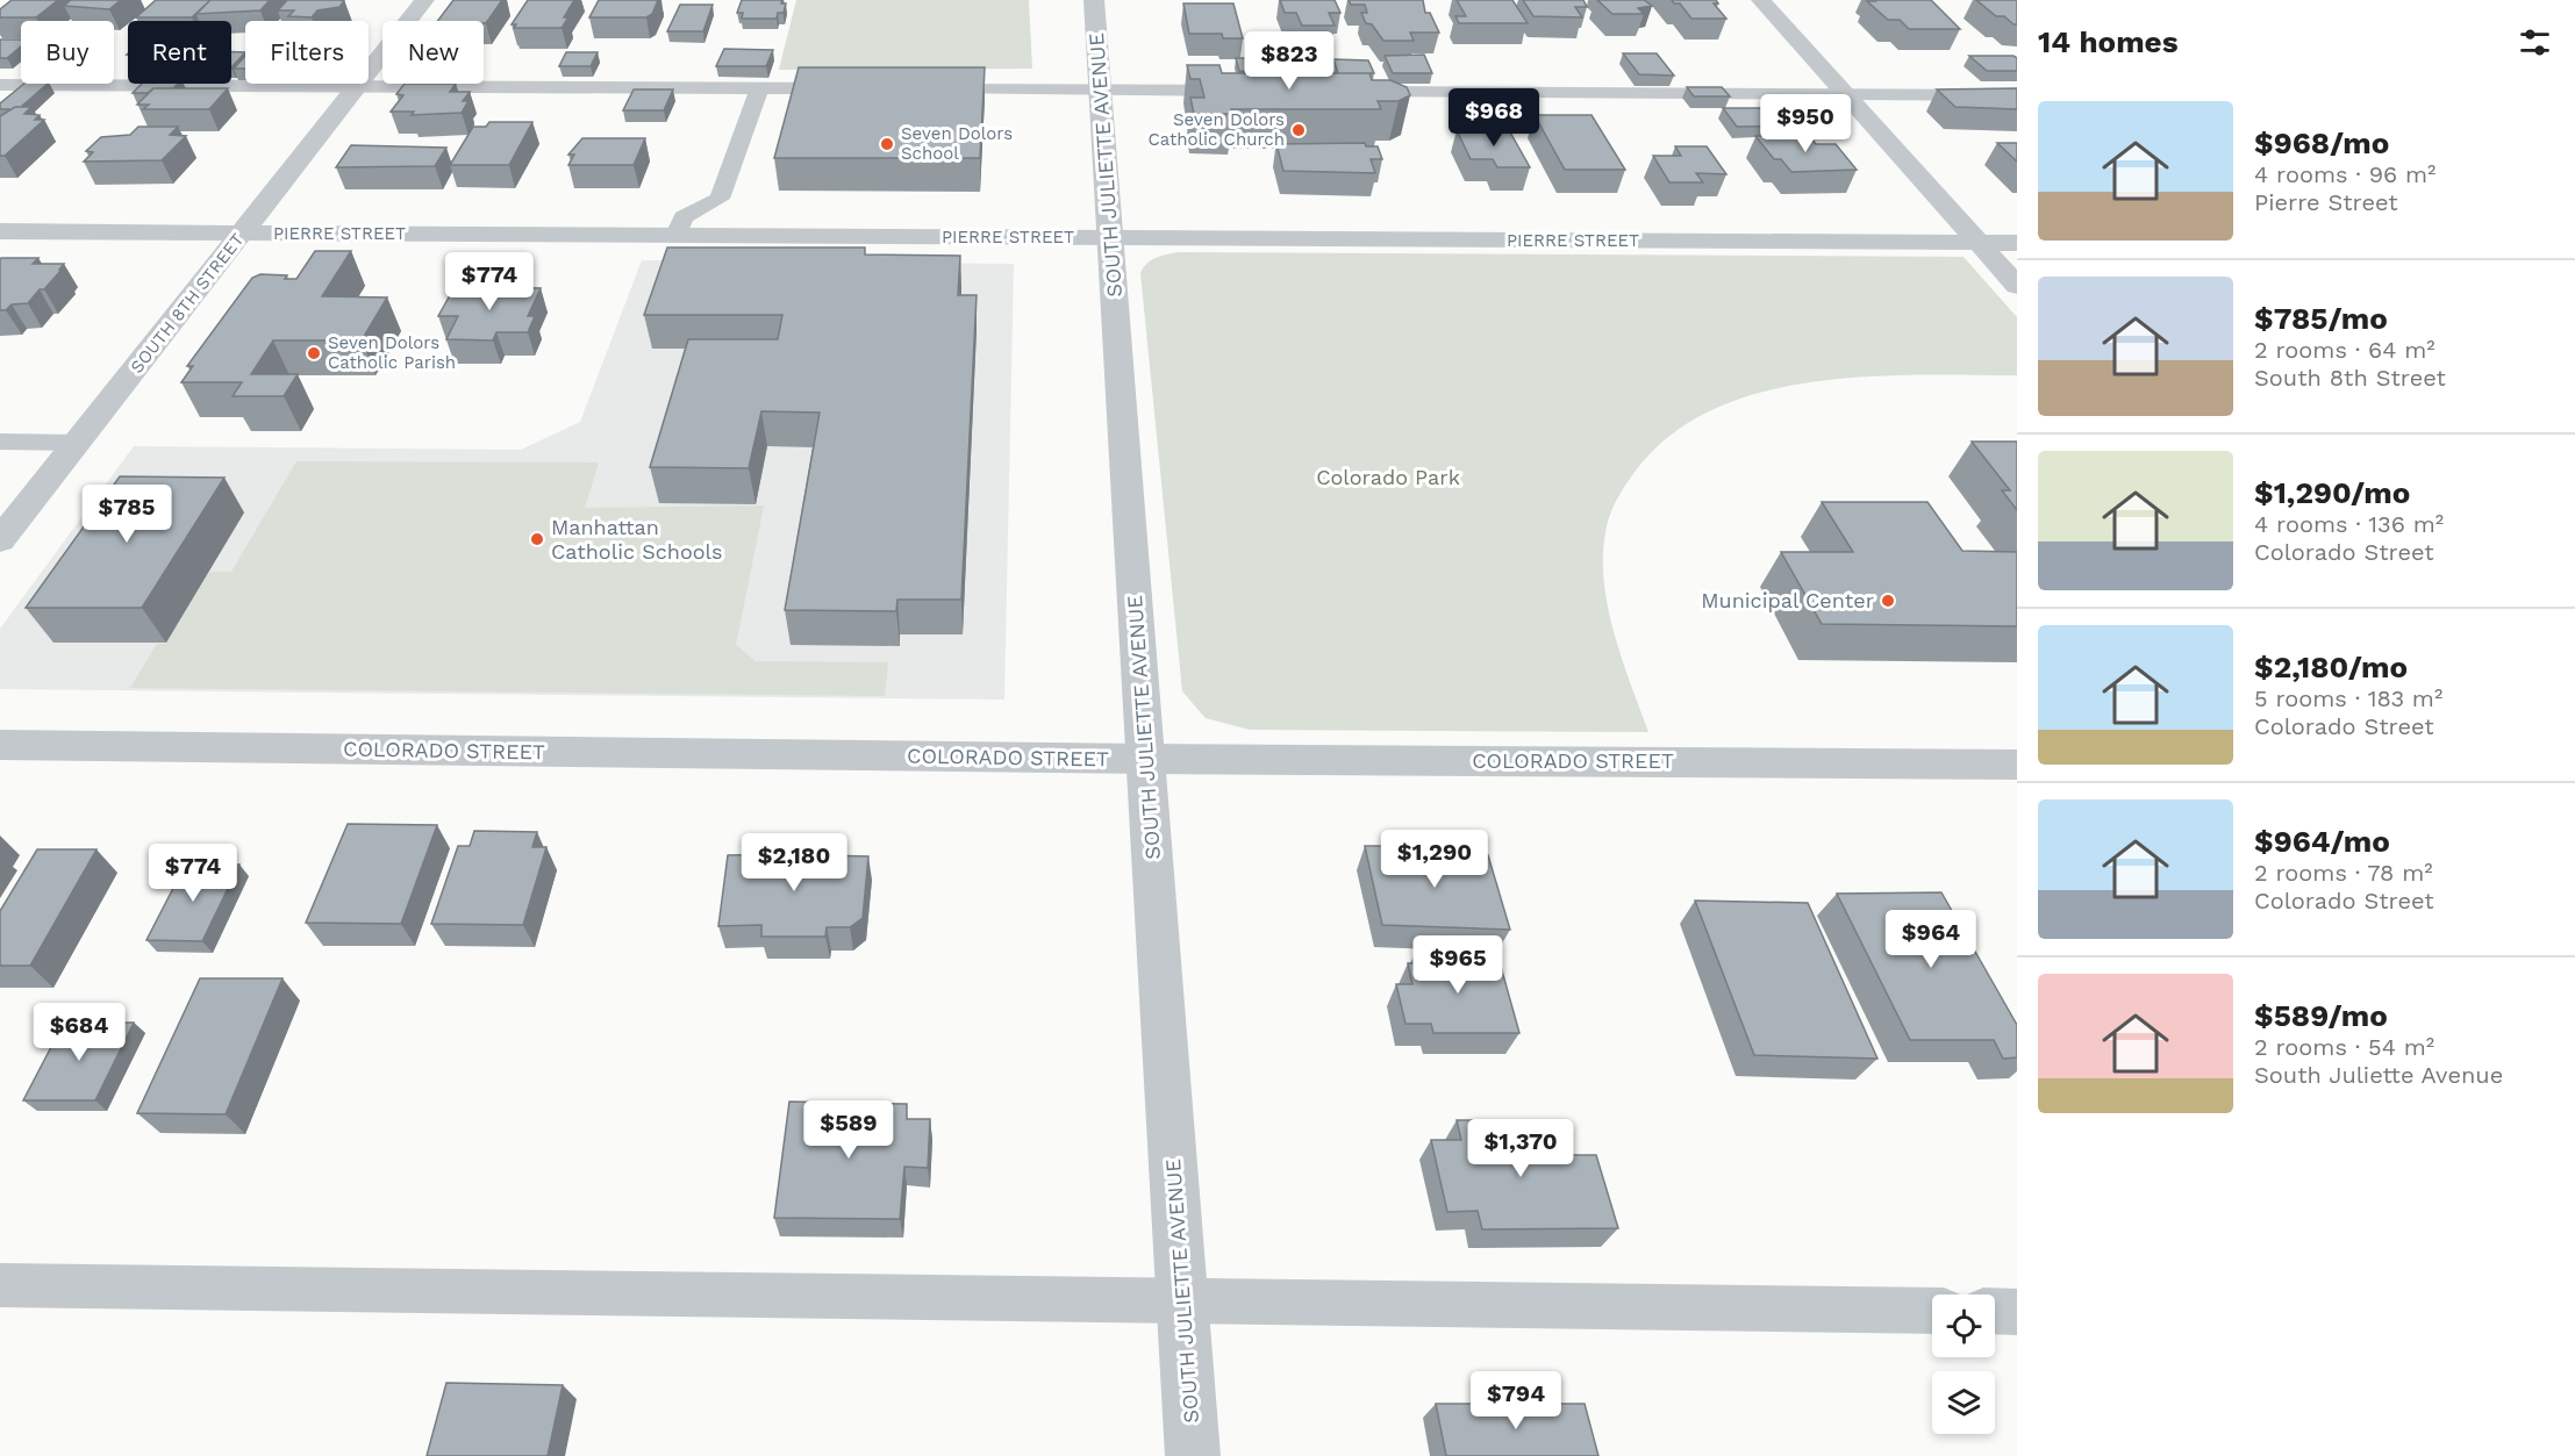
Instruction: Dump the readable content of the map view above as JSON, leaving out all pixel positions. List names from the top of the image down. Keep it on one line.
{"streets":{"street":["SOUTH JULIETTE AVENUE","PIERRE STREET","SOUTH 8TH STREET","COLORADO STREET"]},"crossings":[["SOUTH JULIETTE AVENUE","PIERRE STREET"],["SOUTH JULIETTE AVENUE","COLORADO STREET"],["PIERRE STREET","SOUTH 8TH STREET"]],"parks":["Colorado Park"],"places":["Seven Dolors Catholic Church","Seven Dolors School","Seven Dolors Catholic Parish","Manhattan Catholic Schools","Municipal Center"],"page":{"heading":"14 homes","chip":["Buy","Rent","Filters","New"],"price":["$823","$968","$950","$774","$785","$1,290","$2,180","$774","$964","$965","$684","$589","$1,370","$794"],"list":[{"name":"$968/mo","note":"4 rooms · 96 m² · Pierre Street"},{"name":"$785/mo","note":"2 rooms · 64 m² · South 8th Street"},{"name":"$1,290/mo","note":"4 rooms · 136 m² · Colorado Street"},{"name":"$2,180/mo","note":"5 rooms · 183 m² · Colorado Street"},{"name":"$964/mo","note":"2 rooms · 78 m² · Colorado Street"},{"name":"$589/mo","note":"2 rooms · 54 m² · South Juliette Avenue"}]}}
